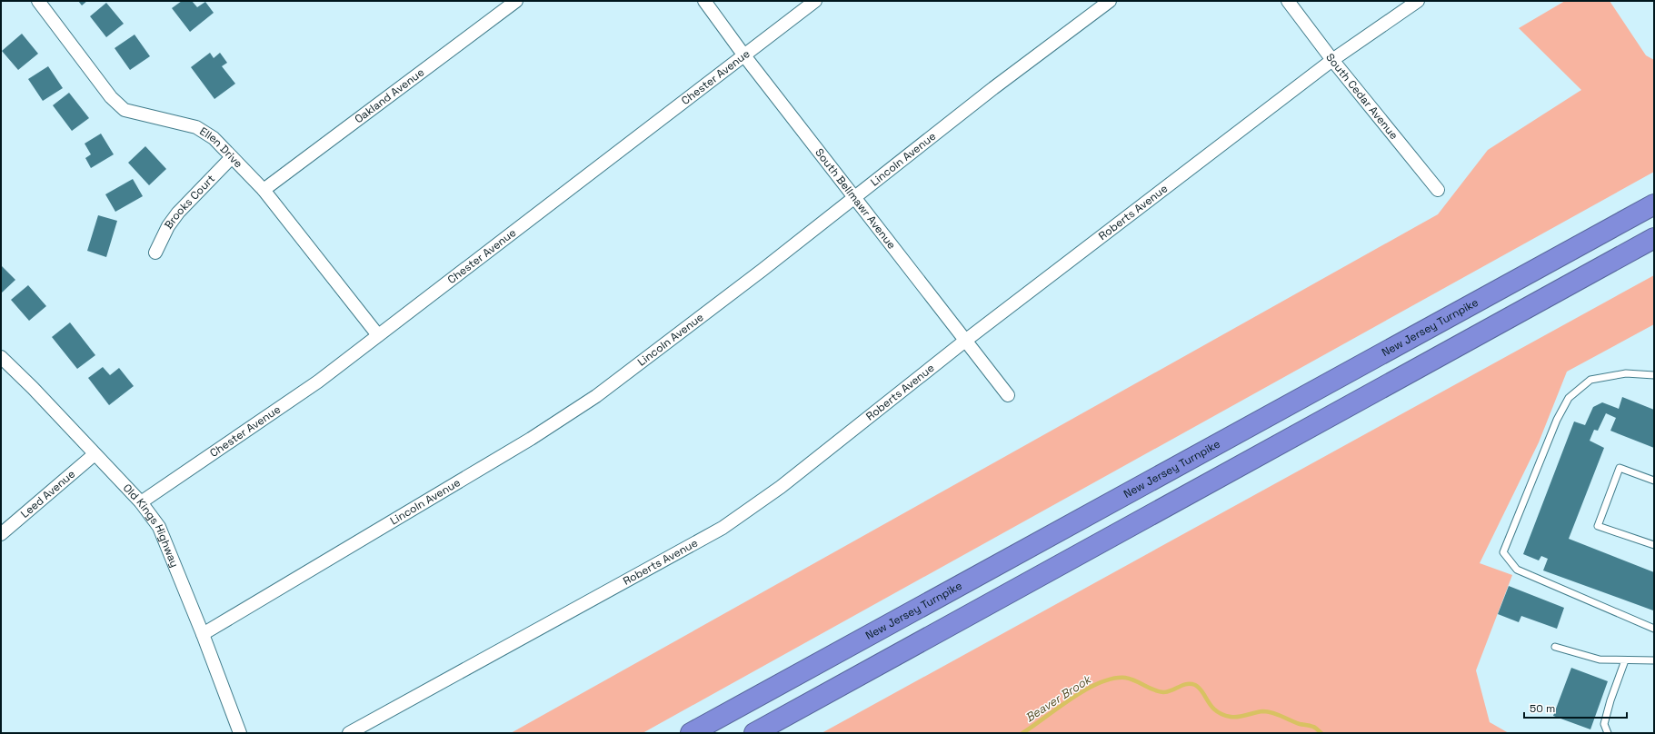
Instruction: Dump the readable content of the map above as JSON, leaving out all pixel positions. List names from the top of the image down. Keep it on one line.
{"streets":{"highway":["New Jersey Turnpike"],"street":["Chester Avenue","Oakland Avenue","South Cedar Avenue","Ellen Drive","Lincoln Avenue","South Bellmawr Avenue","Brooks Court","Roberts Avenue","Leed Avenue","Old Kings Highway"]},"crossings":[["Chester Avenue","Ellen Drive"],["Chester Avenue","South Bellmawr Avenue"],["Chester Avenue","Old Kings Highway"],["Oakland Avenue","Ellen Drive"],["South Cedar Avenue","Roberts Avenue"],["Ellen Drive","Brooks Court"],["Lincoln Avenue","South Bellmawr Avenue"],["Lincoln Avenue","Old Kings Highway"],["South Bellmawr Avenue","Roberts Avenue"],["Leed Avenue","Old Kings Highway"]],"water":["Beaver Brook"],"scale_bar":"50 m"}
